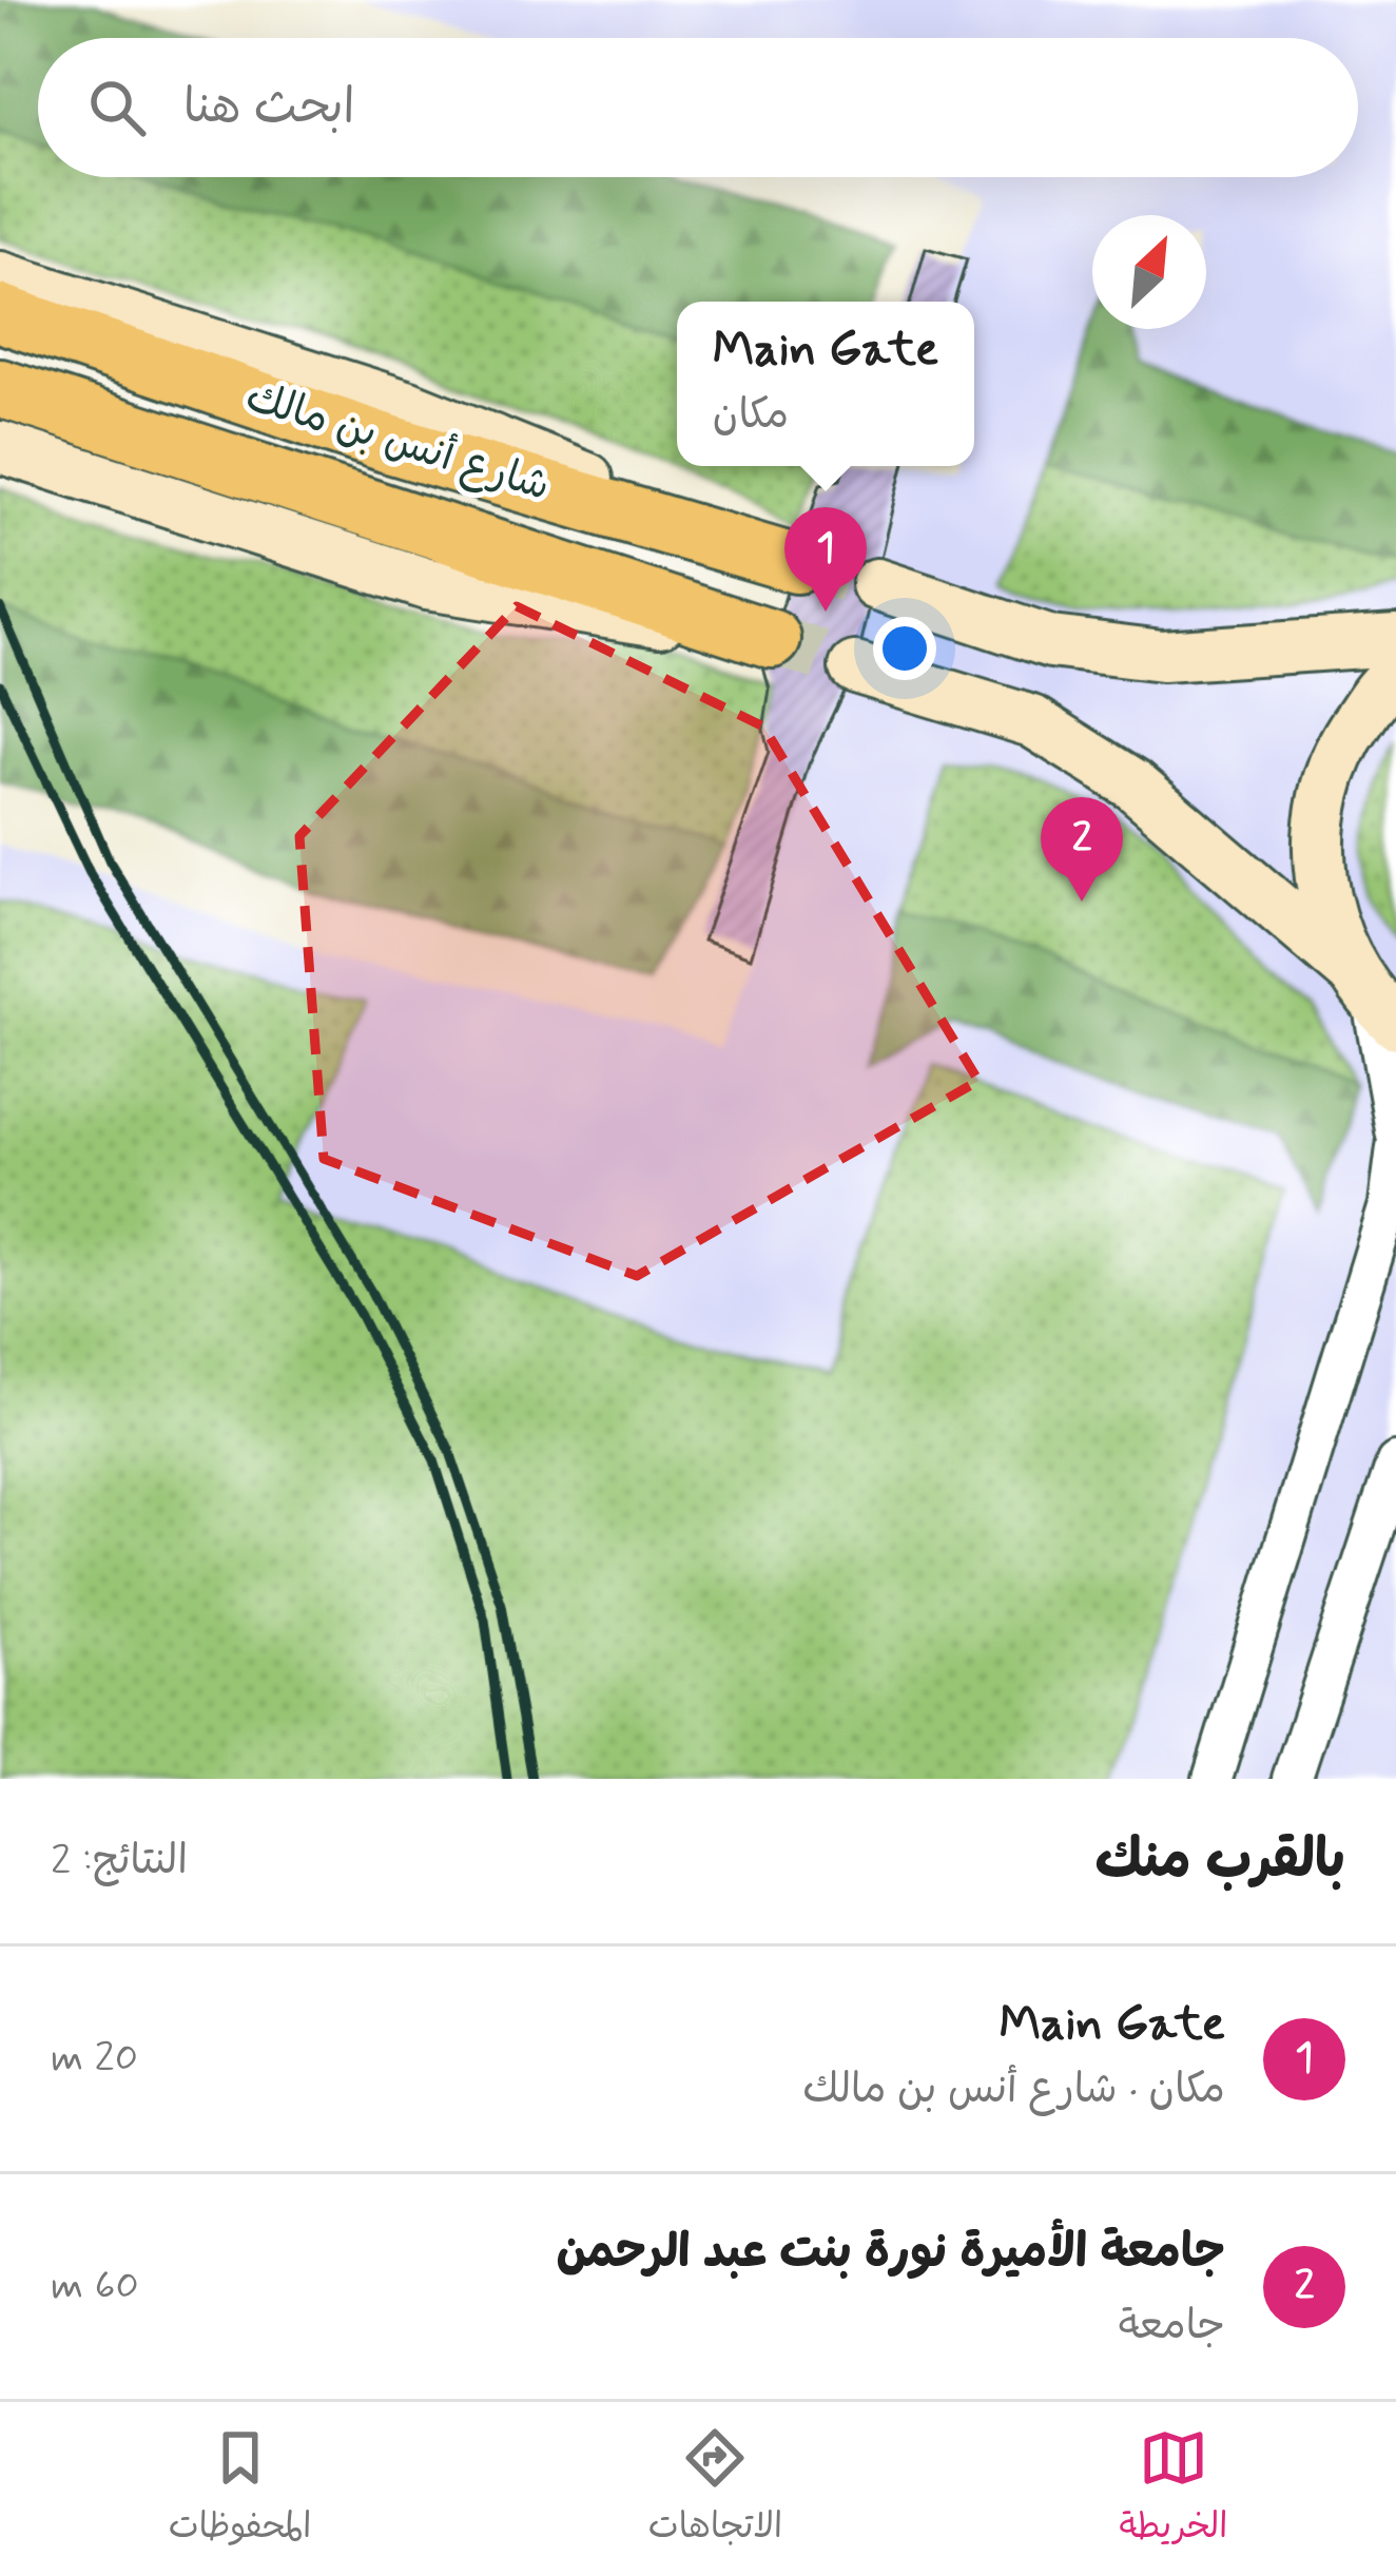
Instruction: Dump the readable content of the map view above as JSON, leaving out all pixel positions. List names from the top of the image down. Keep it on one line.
{"streets":{"main road":["شارع أنس بن مالك"]},"north":"top right","page":{"search":"ابحث هنا","popup":["Main Gate","مكان"],"pins":["1","2"],"heading":["بالقرب منك","النتائج: 2"],"list":[{"mark":"1","name":"Main Gate","note":"مكان · شارع أنس بن مالك","value":"20 m"},{"mark":"2","name":"جامعة الأميرة نورة بنت عبد الرحمن","note":"جامعة","value":"60 m"}],"nav":["الخريطة","الاتجاهات","المحفوظات"]}}
